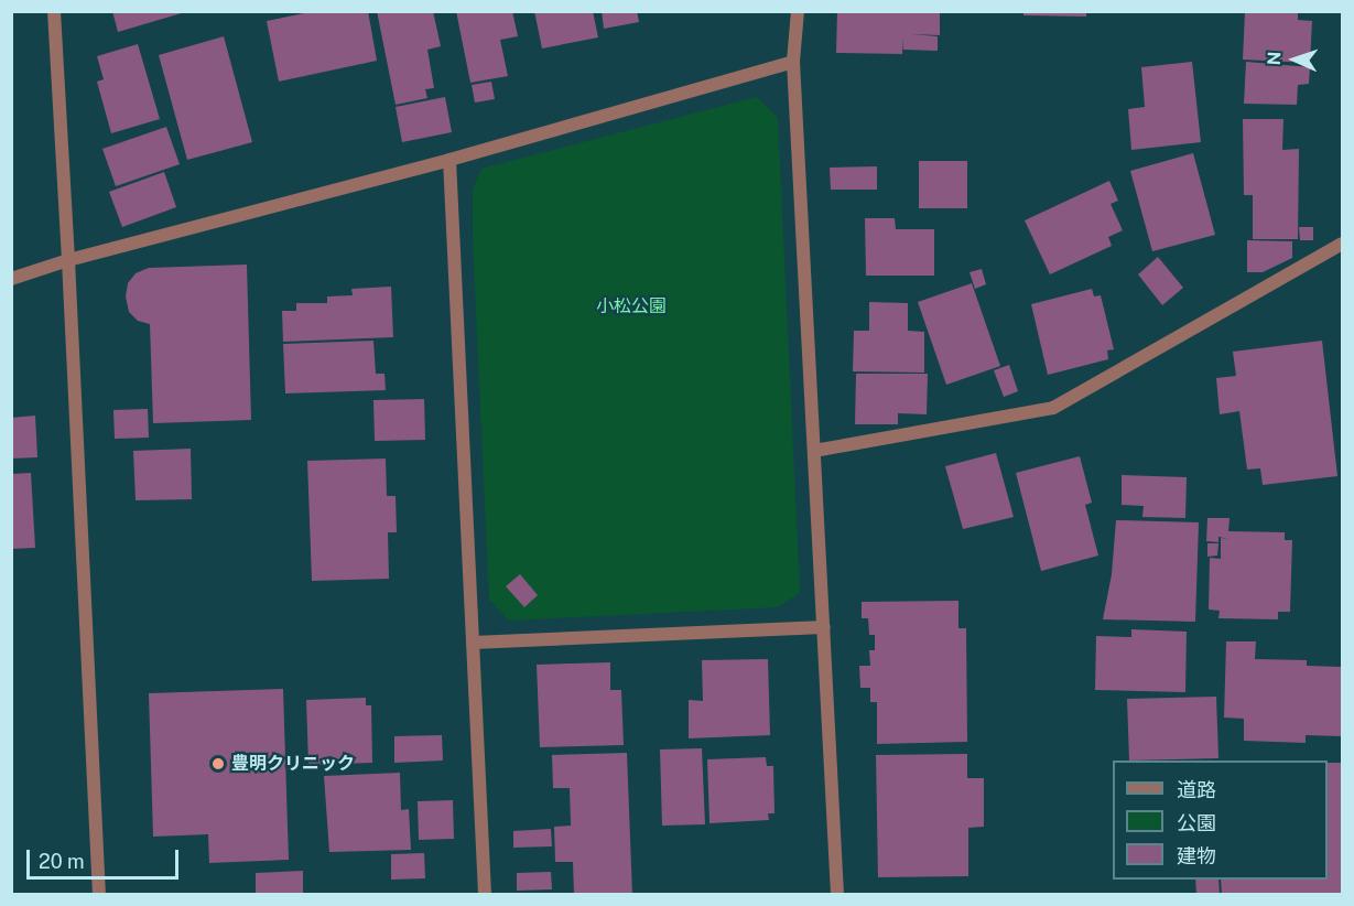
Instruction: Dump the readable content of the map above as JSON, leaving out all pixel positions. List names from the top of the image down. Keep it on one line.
{"parks":["小松公園"],"places":["豊明クリニック"],"legend":["道路","公園","建物"],"scale_bar":"20 m","north":"left"}
